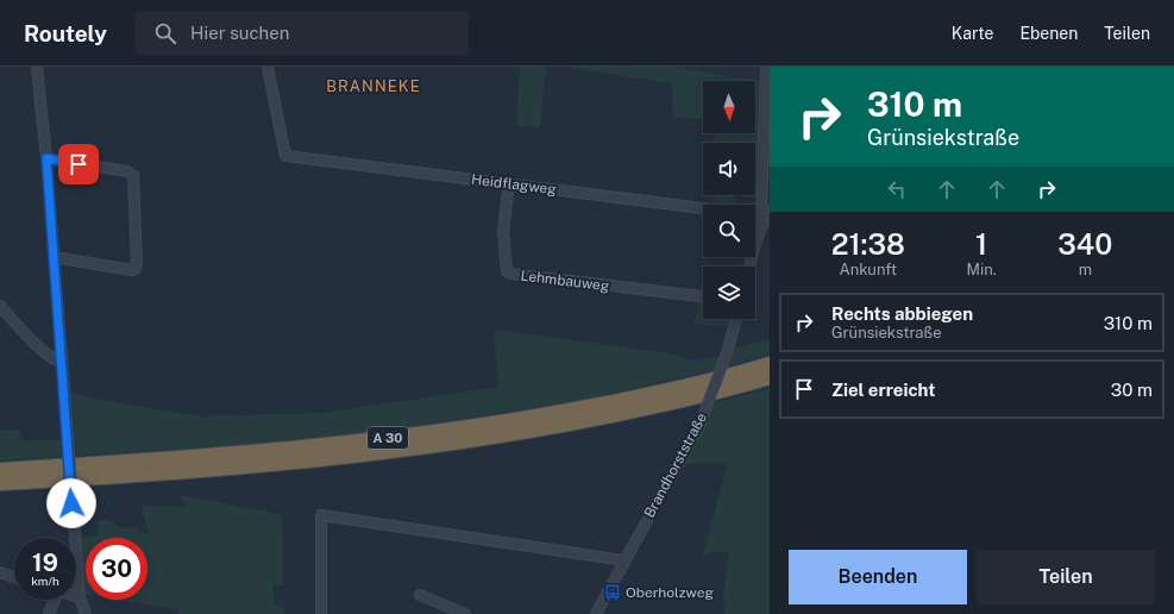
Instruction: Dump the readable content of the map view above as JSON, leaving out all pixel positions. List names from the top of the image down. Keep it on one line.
{"streets":{"highway":["A 30"],"street":["Heidflagweg","Lehmbauweg","Brandhorststraße"]},"crossings":[["Heidflagweg","Lehmbauweg"]],"districts":["BRANNEKE"],"places":{"bus stop":["Oberholzweg"]},"north":"bottom","page":{"header":"Routely","search":"Hier suchen","nav":["Karte","Ebenen","Teilen"],"turn":["310 m","Grünsiekstraße"],"eta":["21:38","Ankunft","1","Min.","340","m"],"list":[{"name":"Rechts abbiegen","note":"Grünsiekstraße","value":"310 m"},{"name":"Ziel erreicht","value":"30 m"}],"speed":"19 km/h","limit":"30","buttons":["Beenden","Teilen"]}}
